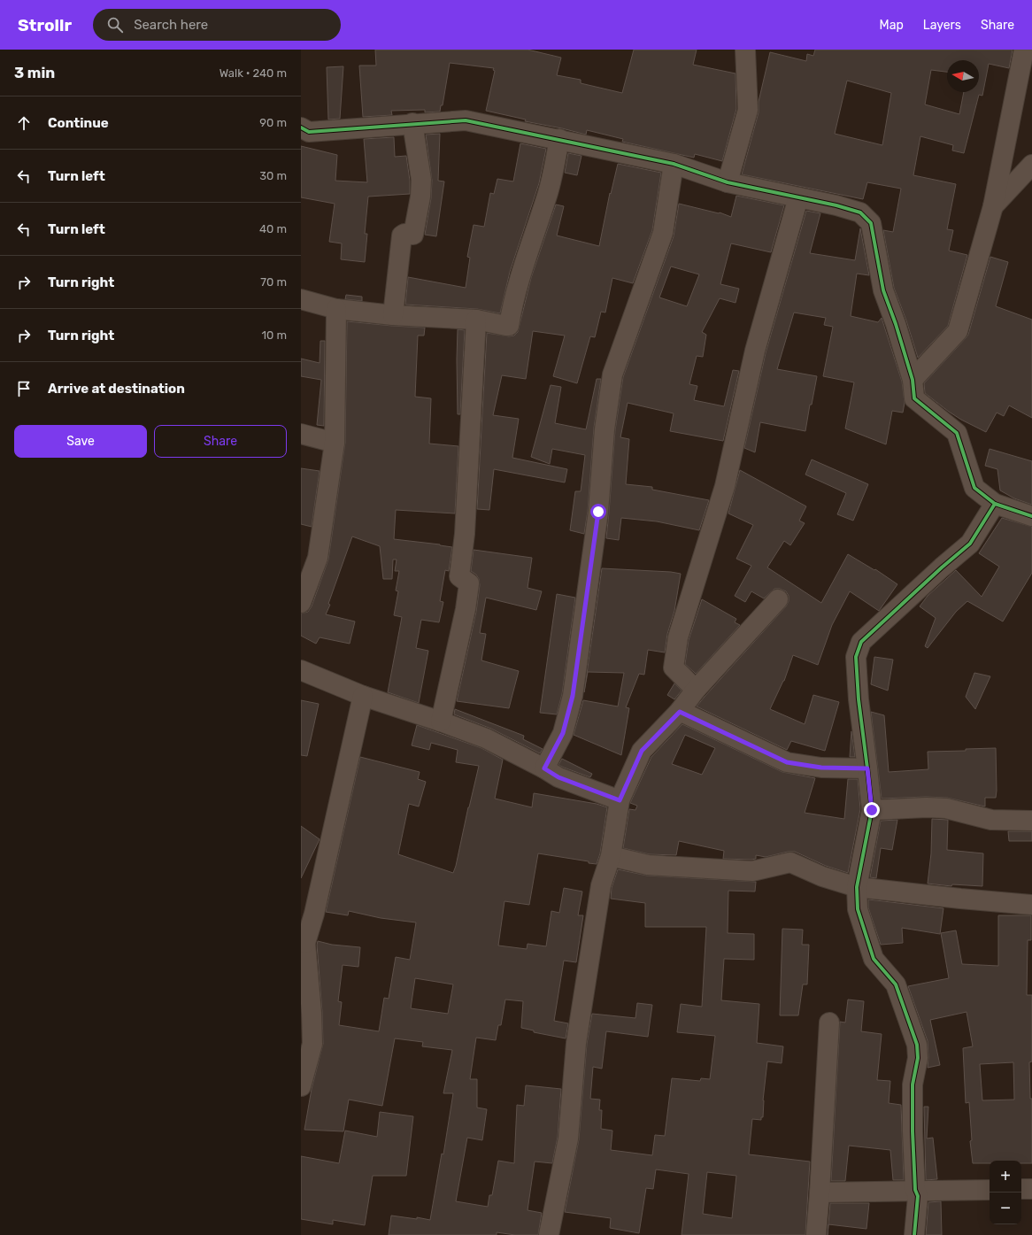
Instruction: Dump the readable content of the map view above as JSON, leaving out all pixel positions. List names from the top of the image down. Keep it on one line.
{"north":"left","page":{"header":"Strollr","search":"Search here","nav":["Map","Layers","Share"],"heading":["3 min","Walk · 240 m"],"list":[["Continue","90 m"],["Turn left","30 m"],["Turn left","40 m"],["Turn right","70 m"],["Turn right","10 m"],"Arrive at destination"],"buttons":["Save","Share"],"map_buttons":["+","−"]}}
